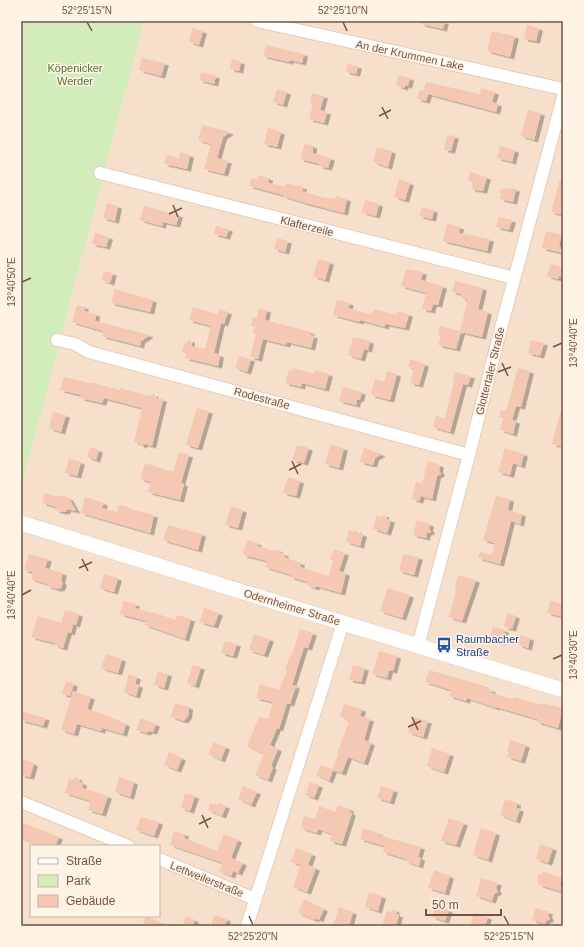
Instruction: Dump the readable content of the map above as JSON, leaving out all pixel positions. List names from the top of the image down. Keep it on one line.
{"streets":{"street":["An der Krummen Lake","Klafterzeile","Glottertaler Straße","Rodestraße","Odernheimer Straße","Lettweilerstraße"]},"crossings":[["Klafterzeile","Glottertaler Straße"],["Glottertaler Straße","Rodestraße"],["Glottertaler Straße","Odernheimer Straße"]],"parks":["Köpenicker Werder"],"places":{"bus stop":["Raumbacher Straße"]},"legend":["Straße","Park","Gebäude"],"scale_bar":"50 m","coordinates":["52°25'15\"N","52°25'10\"N","13°40'50\"E","13°40'40\"E","13°40'30\"E","52°25'20\"N"]}
